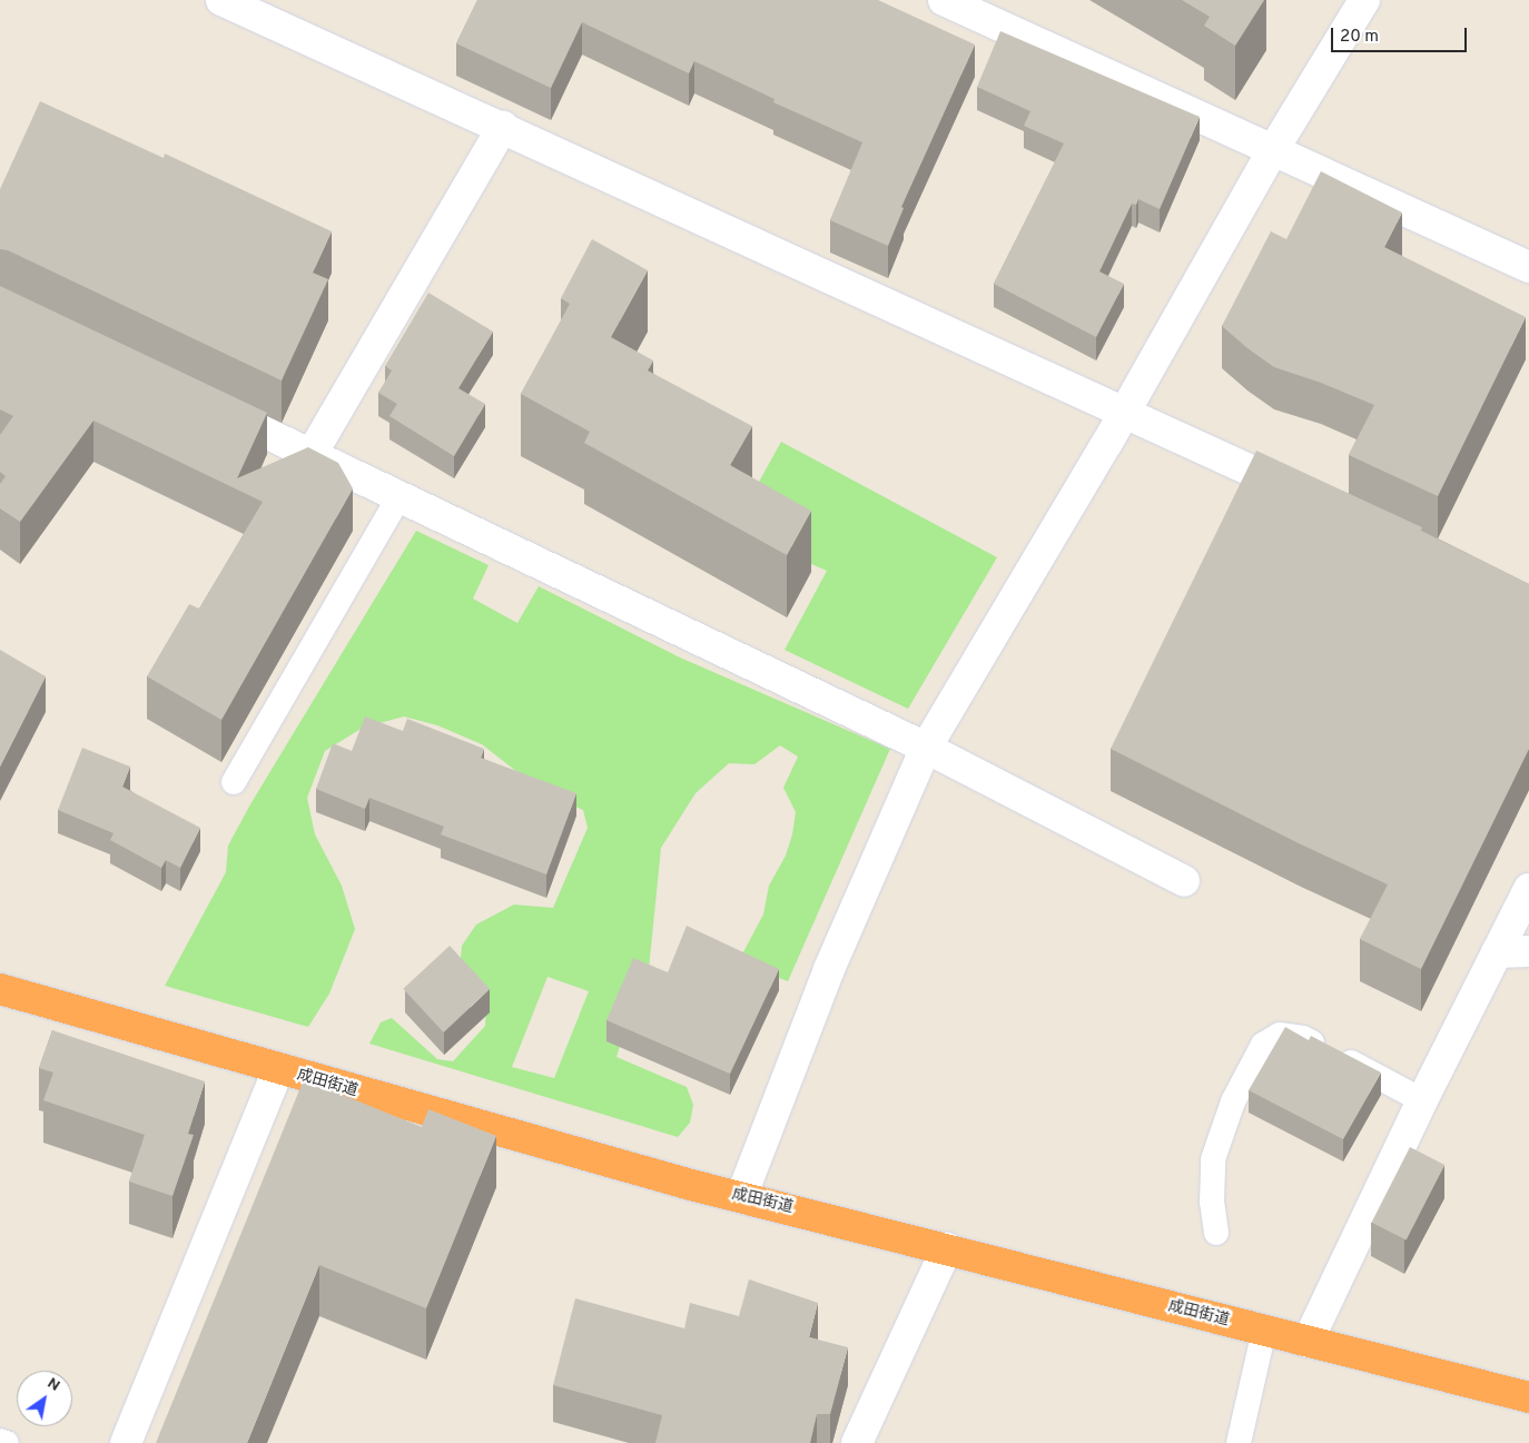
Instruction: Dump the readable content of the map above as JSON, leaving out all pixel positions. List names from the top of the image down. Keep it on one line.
{"streets":{"highway":["成田街道"]},"scale_bar":"20 m","north":"top right"}
